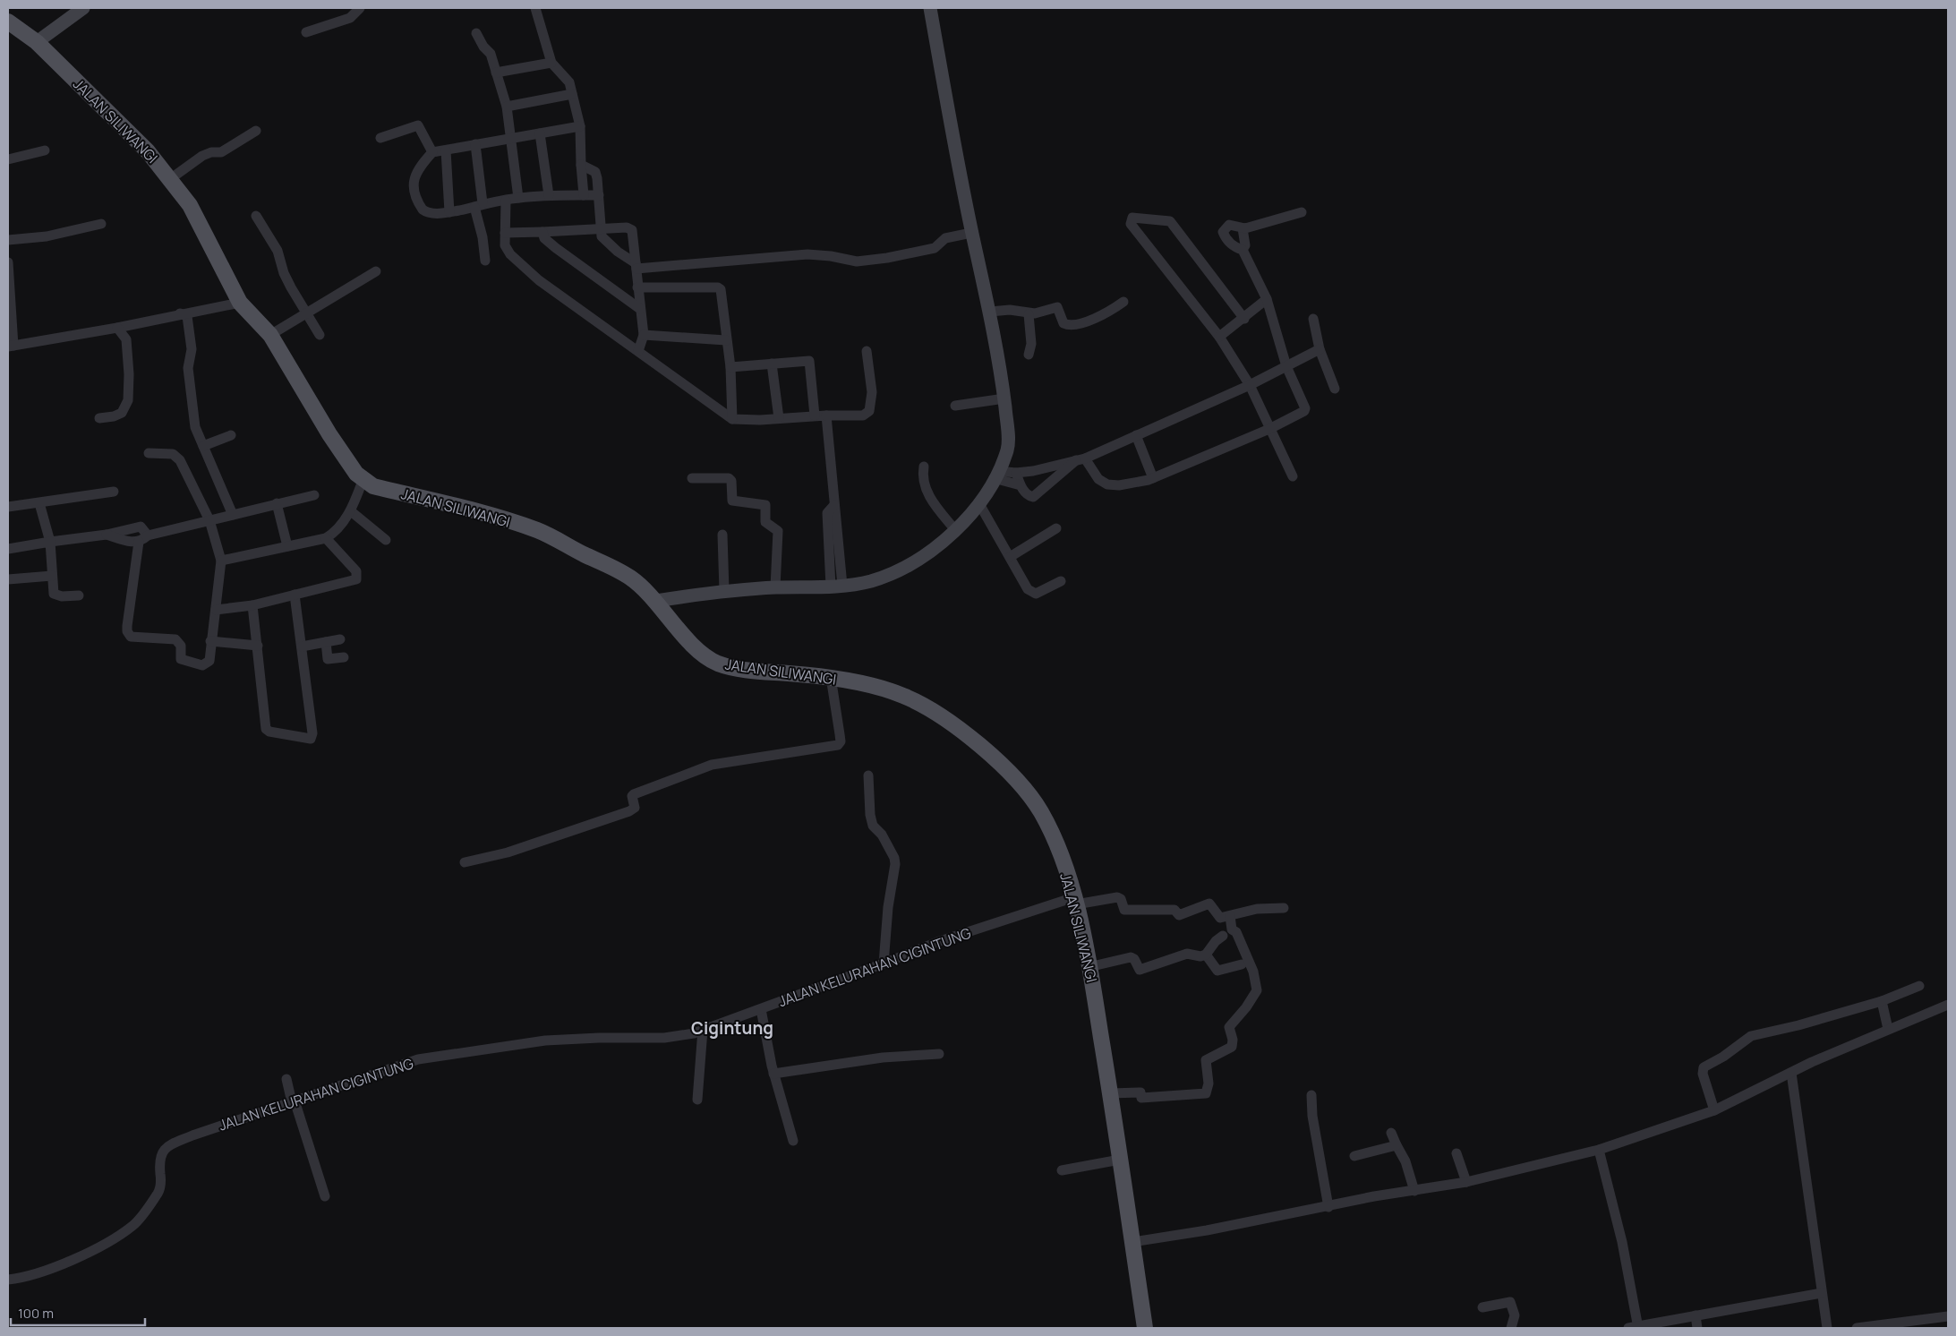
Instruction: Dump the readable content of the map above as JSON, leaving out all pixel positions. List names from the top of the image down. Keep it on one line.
{"streets":{"main road":["JALAN SILIWANGI"],"street":["JALAN KELURAHAN CIGINTUNG"]},"crossings":[["JALAN SILIWANGI","JALAN KELURAHAN CIGINTUNG"]],"districts":["Cigintung"],"scale_bar":"100 m"}
